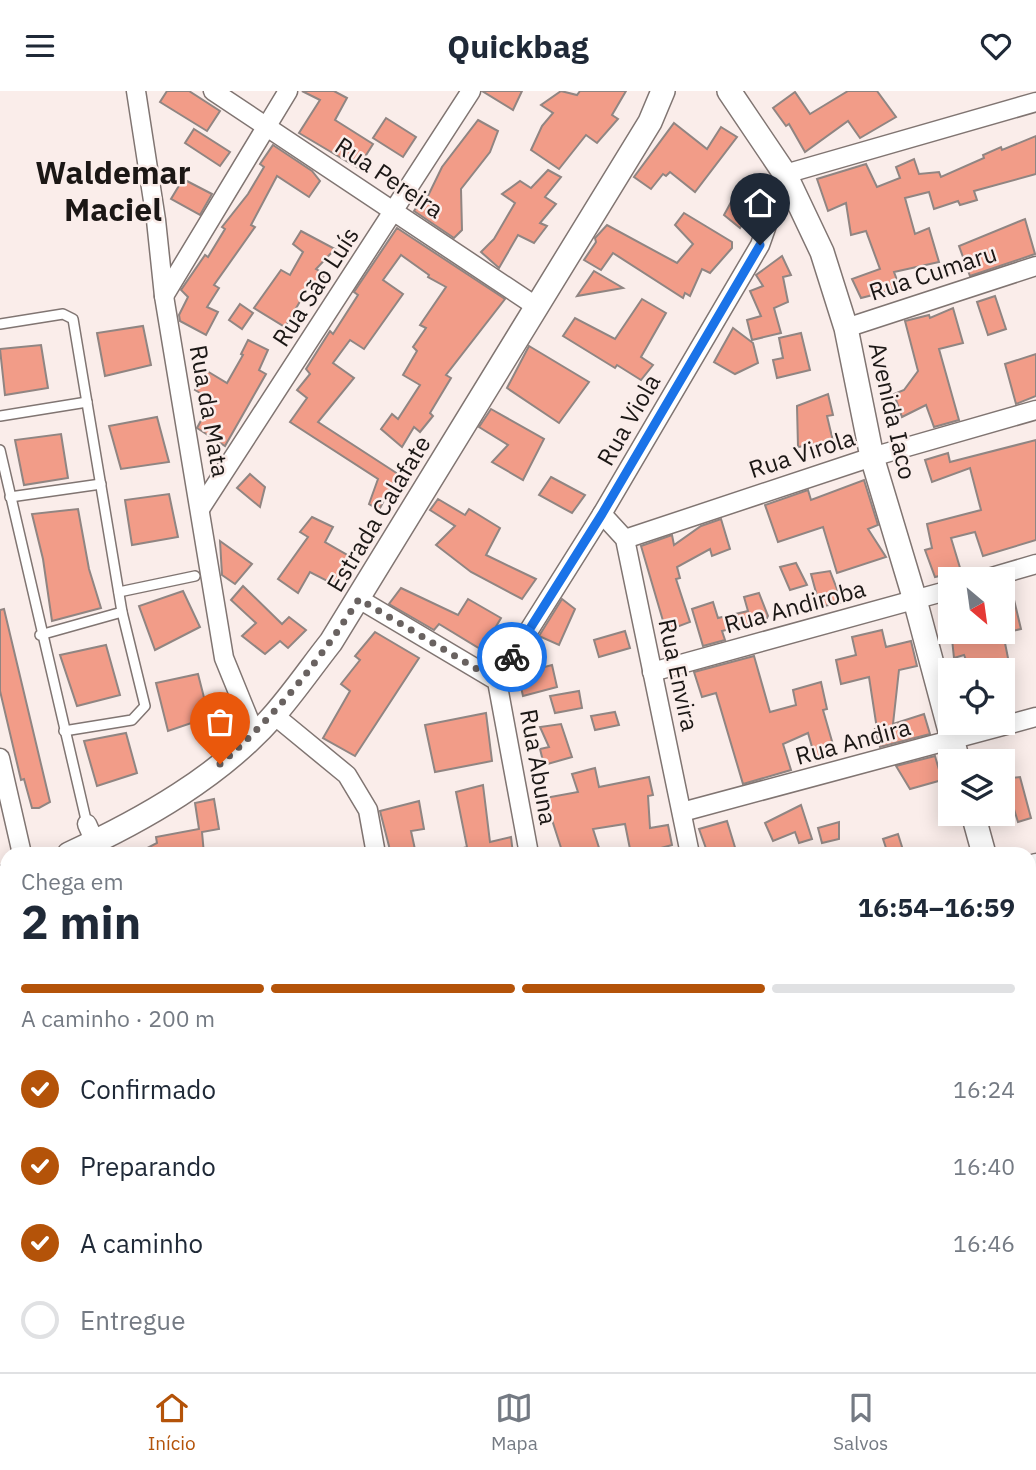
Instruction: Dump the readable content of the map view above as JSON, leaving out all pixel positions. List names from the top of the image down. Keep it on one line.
{"streets":{"street":["Rua Pereira","Rua Cumaru","Rua São Luís","Rua da Mata","Avenida Iaco","Rua Viola","Rua Virola","Estrada Calafate","Rua Andiroba","Rua Envira","Rua Andira","Rua Abuna"]},"crossings":[["Rua Pereira","Rua São Luís"],["Rua Pereira","Estrada Calafate"],["Rua Cumaru","Avenida Iaco"],["Rua São Luís","Rua da Mata"],["Rua da Mata","Estrada Calafate"],["Avenida Iaco","Rua Viola"],["Avenida Iaco","Rua Virola"],["Avenida Iaco","Rua Andiroba"],["Rua Viola","Rua Abuna"],["Rua Virola","Rua Envira"],["Estrada Calafate","Rua Abuna"],["Rua Andiroba","Rua Envira"],["Rua Envira","Rua Andira"]],"districts":["Waldemar Maciel"],"north":"bottom right","page":{"header":"Quickbag","heading":["2 min","Chega em","16:54–16:59"],"bar":"A caminho · 200 m","list":[["Confirmado","16:24"],["Preparando","16:40"],["A caminho","16:46"],"Entregue"],"tabs":["Início","Mapa","Salvos"]}}
